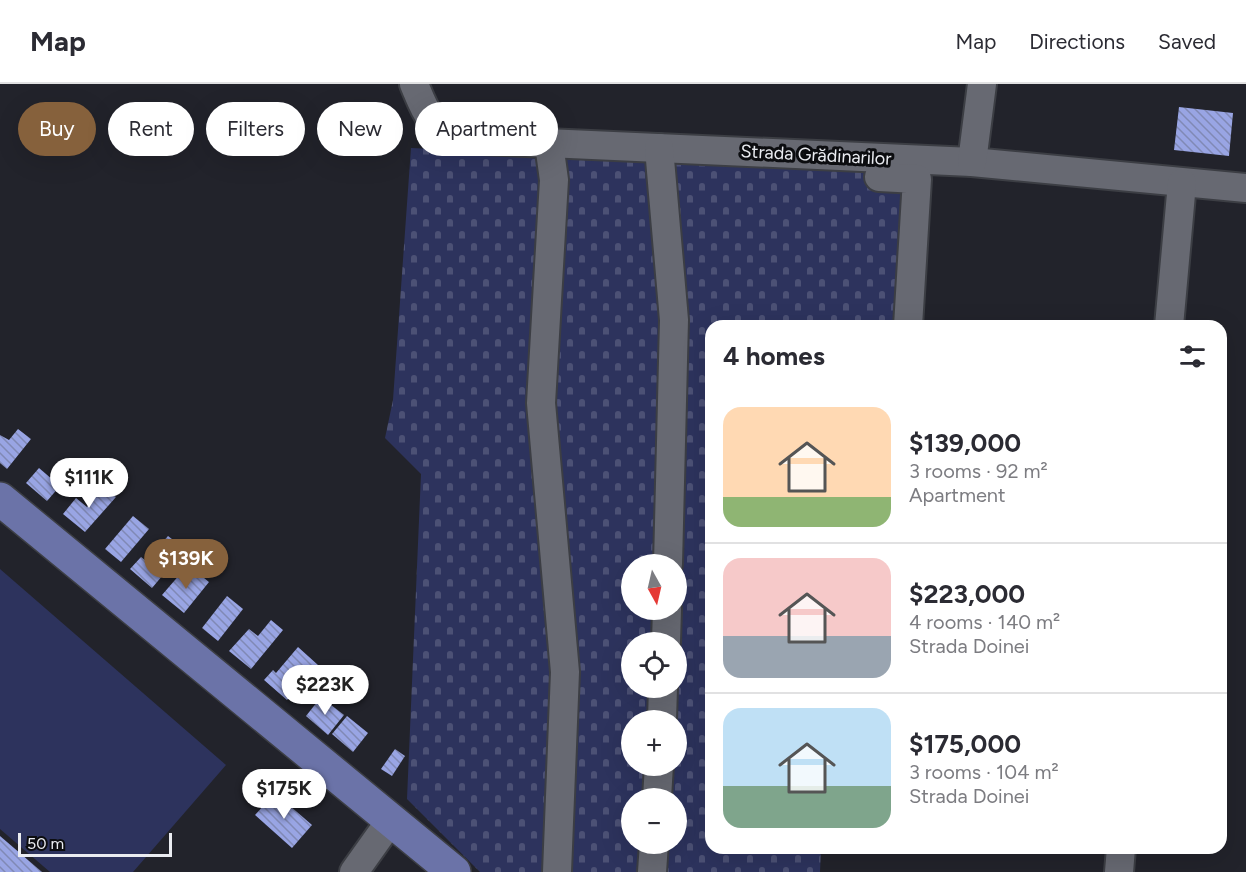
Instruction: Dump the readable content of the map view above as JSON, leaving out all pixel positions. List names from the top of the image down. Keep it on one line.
{"streets":{"street":["Strada Grădinarilor"]},"scale_bar":"50 m","north":"bottom","page":{"header":"Map","nav":["Map","Directions","Saved"],"chip":["Buy","Rent","Filters","New","Apartment"],"heading":"4 homes","list":[{"name":"$139,000","note":"3 rooms · 92 m² · Apartment"},{"name":"$223,000","note":"4 rooms · 140 m² · Strada Doinei"},{"name":"$175,000","note":"3 rooms · 104 m² · Strada Doinei"}],"price":["$111K","$139K","$223K","$175K"],"map_buttons":["+","−"],"scale":"50 m"}}
